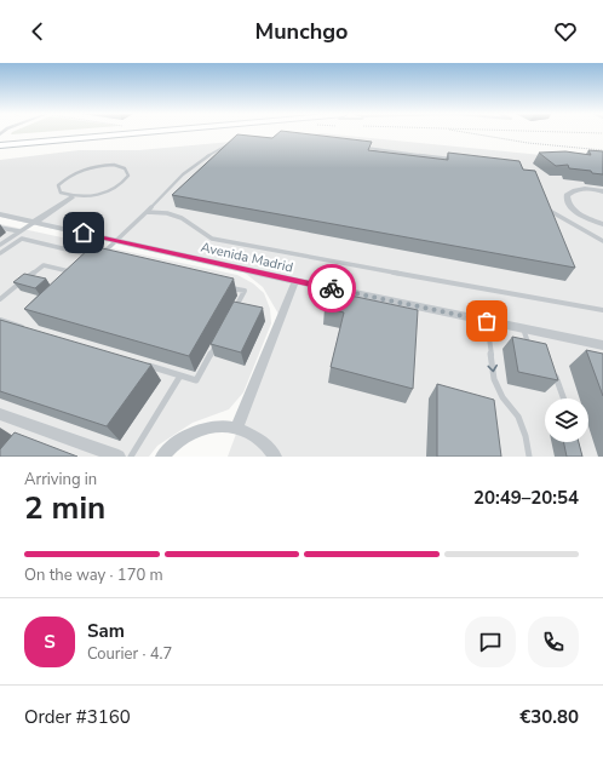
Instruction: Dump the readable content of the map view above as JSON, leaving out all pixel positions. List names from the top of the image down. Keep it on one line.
{"streets":{"street":["Avenida Madrid"]},"page":{"header":"Munchgo","heading":["2 min","Arriving in","20:49–20:54"],"panel":["Sam","Courier · 4.7","Order #3160","€30.80"],"bar":"On the way · 170 m","round":"S"}}
